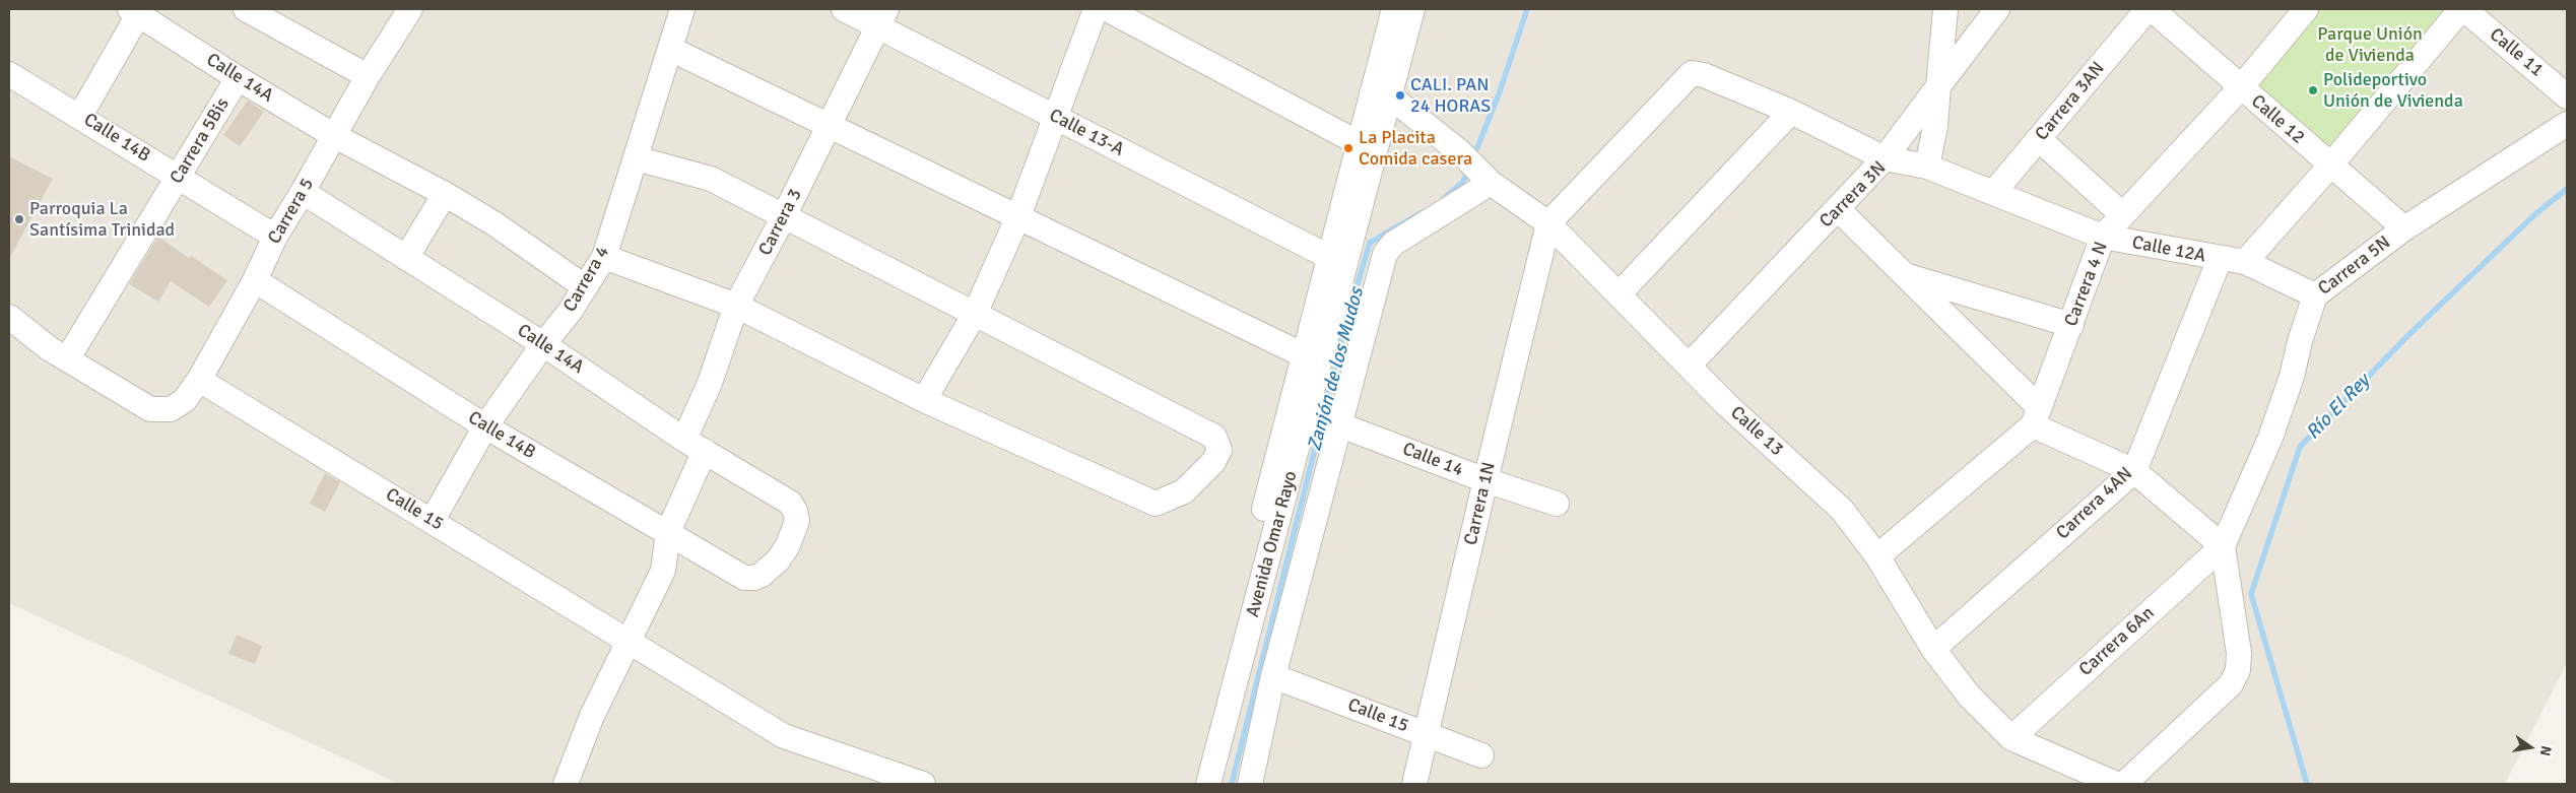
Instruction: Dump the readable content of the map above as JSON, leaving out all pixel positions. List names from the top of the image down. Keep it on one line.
{"streets":{"street":["Calle 11","Calle 14A","Carrera 3AN","Calle 12","Calle 13-A","Calle 14B","Carrera 5Bis","Carrera 3N","Carrera 5","Carrera 3","Calle 12A","Carrera 5N","Carrera 4","Carrera 4 N","Calle 13","Calle 14","Carrera 1N","Carrera 4AN","Calle 15","Avenida Omar Rayo","Carrera 6An"]},"crossings":[["Calle 14A","Calle 14B"],["Calle 14A","Carrera 5Bis"],["Calle 14A","Carrera 5"],["Calle 14A","Carrera 3"],["Calle 14A","Carrera 4"],["Carrera 3AN","Carrera 3N"],["Carrera 3AN","Calle 12A"],["Calle 12","Carrera 5N"],["Calle 12","Carrera 4 N"],["Calle 13-A","Carrera 3"],["Calle 13-A","Avenida Omar Rayo"],["Calle 14B","Carrera 5Bis"],["Calle 14B","Carrera 5"],["Calle 14B","Carrera 3"],["Calle 14B","Carrera 4"],["Carrera 5Bis","Carrera 5"],["Carrera 3N","Calle 12A"],["Carrera 3N","Calle 13"],["Carrera 5","Calle 15"],["Carrera 3","Calle 15"],["Calle 12A","Carrera 5N"],["Calle 12A","Carrera 4 N"],["Calle 12A","Carrera 4AN"],["Carrera 5N","Carrera 6An"],["Carrera 4","Calle 15"],["Carrera 4 N","Calle 13"],["Calle 13","Carrera 1N"],["Calle 13","Carrera 4AN"],["Calle 13","Avenida Omar Rayo"],["Calle 13","Carrera 6An"],["Calle 14","Carrera 1N"],["Carrera 1N","Calle 15"]],"water":["Zanjón de los Mudos","Río El Rey"],"parks":["Parque Unión de Vivienda"],"places":["Polideportivo Unión de Vivienda","CALI. PAN 24 HORAS","La Placita Comida casera","Parroquia La Santísima Trinidad"],"north":"right"}
